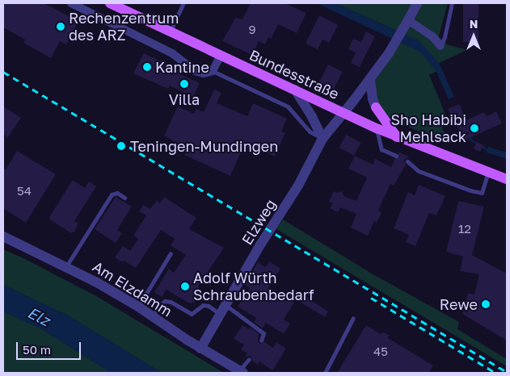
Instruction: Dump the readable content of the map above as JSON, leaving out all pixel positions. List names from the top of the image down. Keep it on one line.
{"streets":{"main road":["Bundesstraße"],"street":["Elzweg","Am Elzdamm"]},"crossings":[["Bundesstraße","Elzweg"],["Elzweg","Am Elzdamm"]],"water":["Elz"],"places":["Rechenzentrum des ARZ","Kantine","Villa","Sho Habibi Mehlsack","Teningen-Mundingen","Adolf Würth Schraubenbedarf","Rewe"],"house_numbers":["9","54","12","45"],"scale_bar":"50 m","north":"top"}
